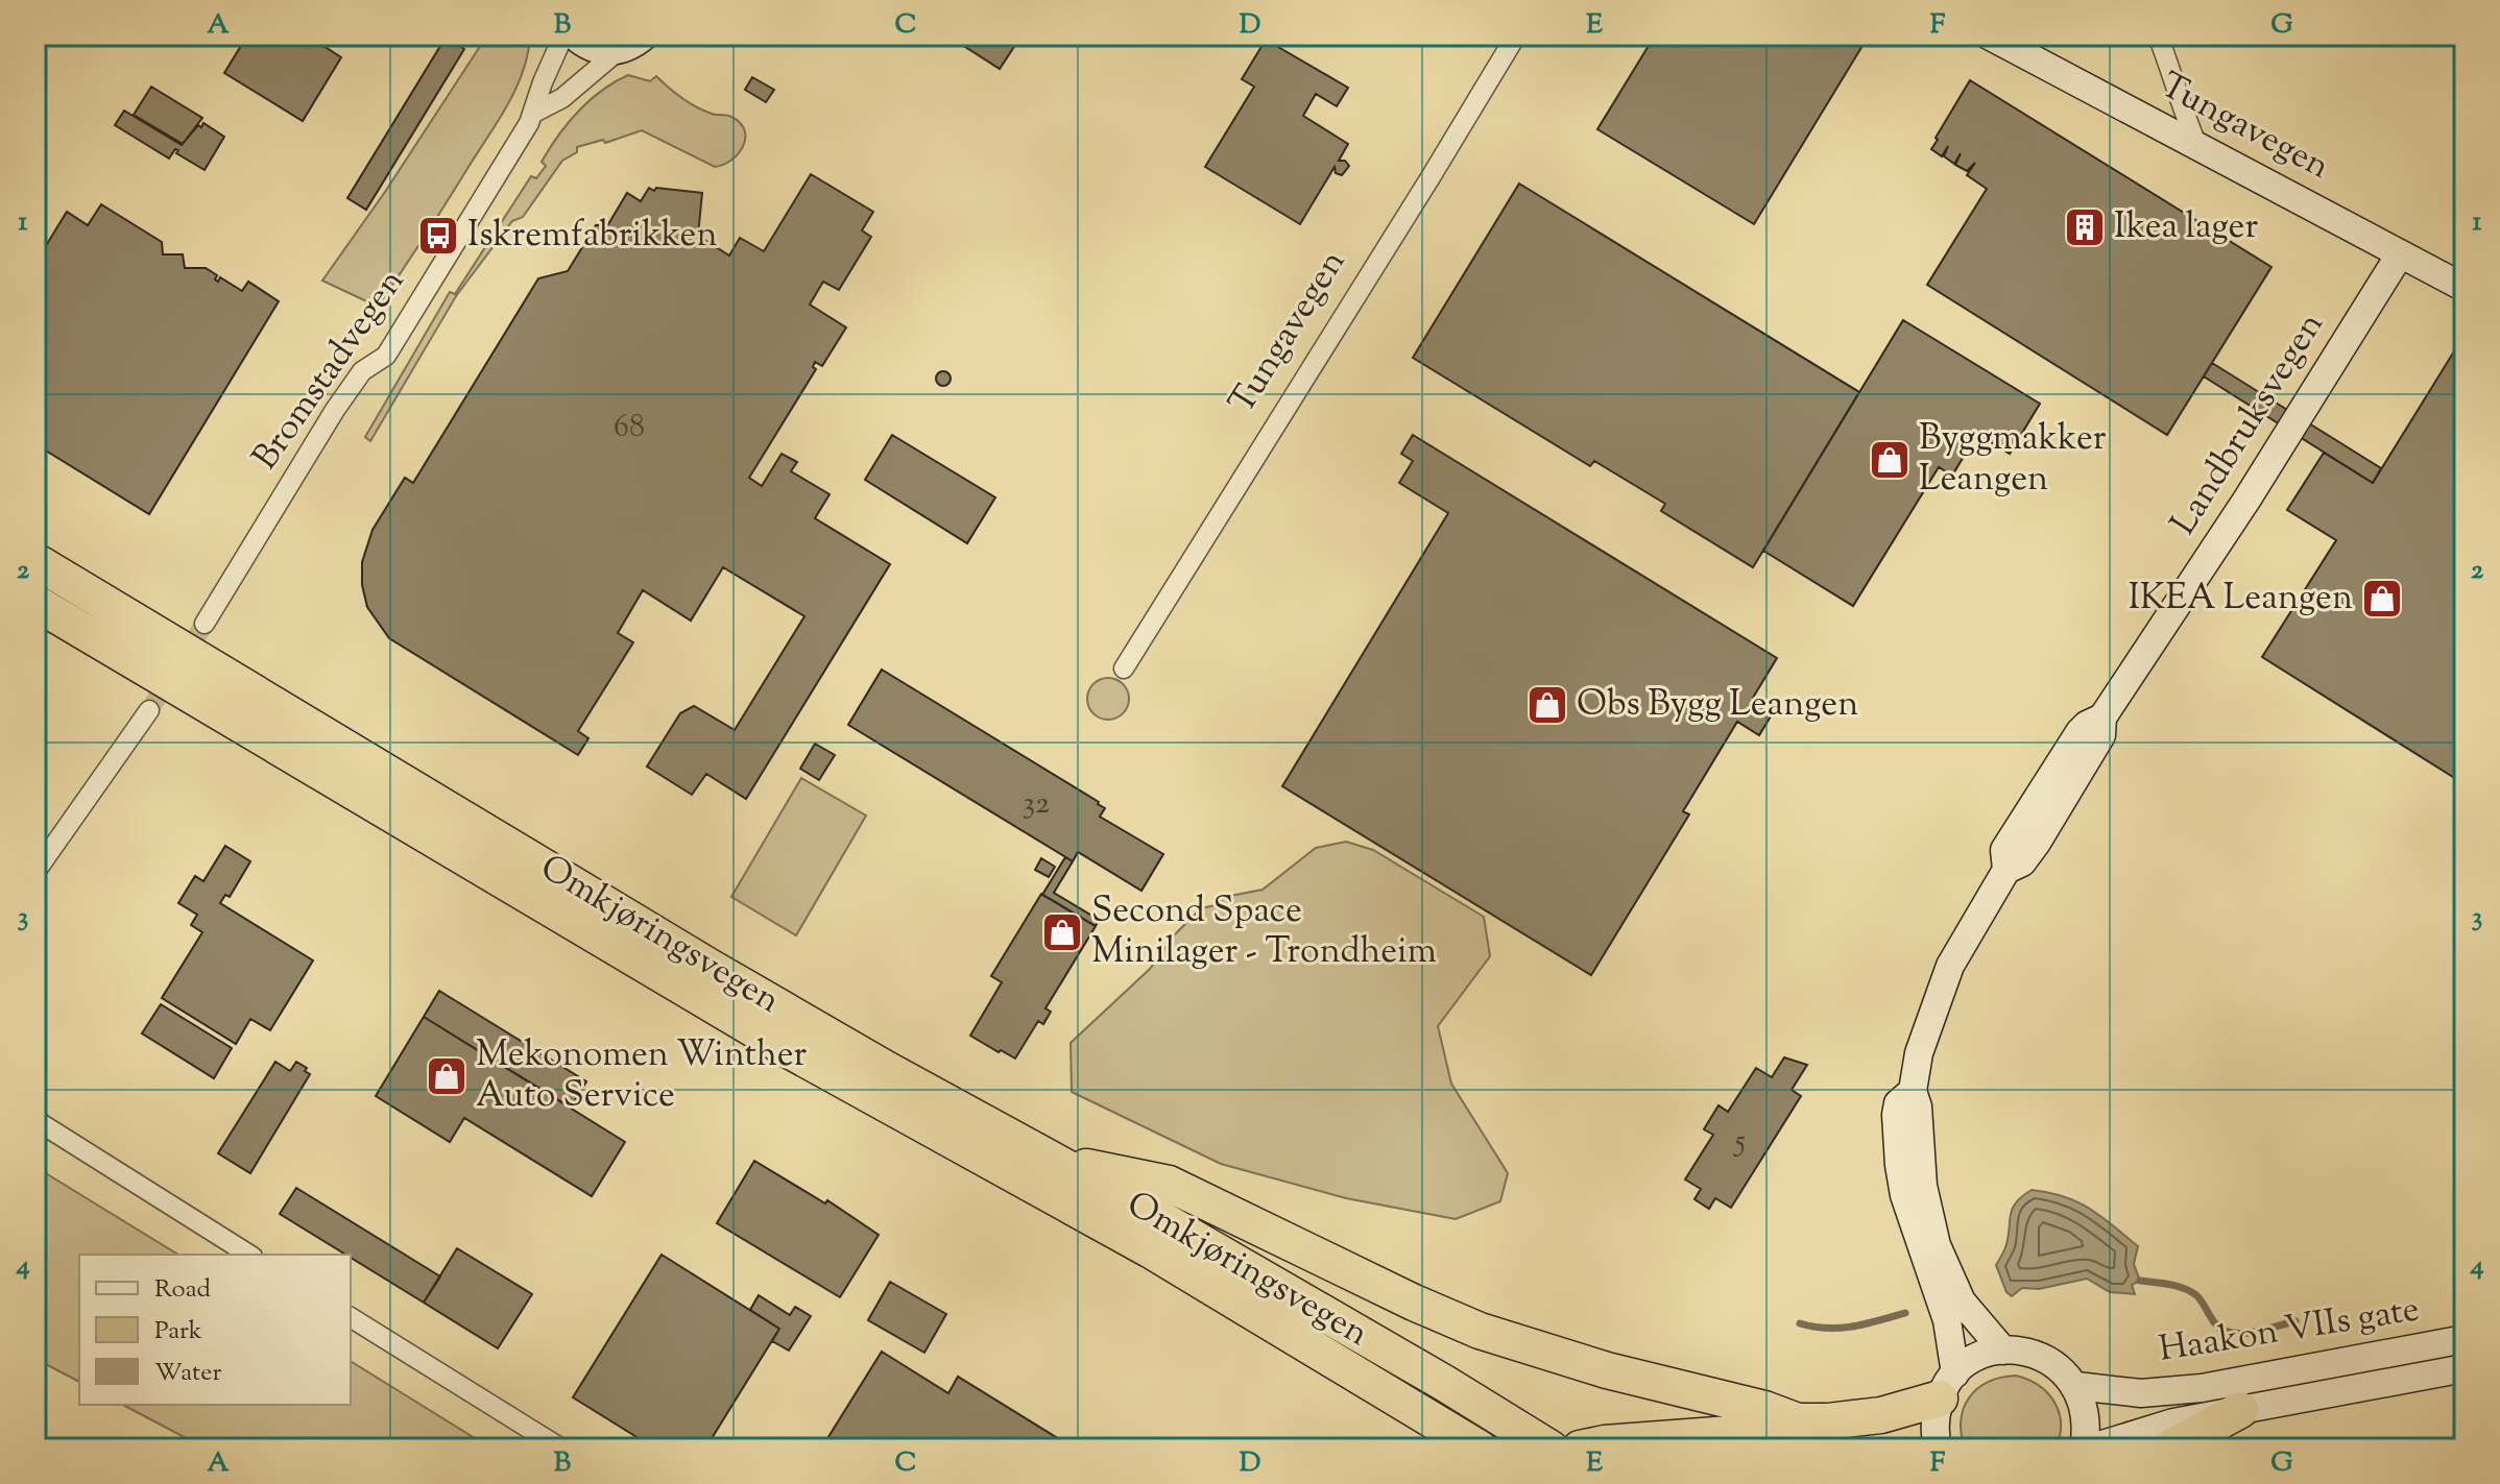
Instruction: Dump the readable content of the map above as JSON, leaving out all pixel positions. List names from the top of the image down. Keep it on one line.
{"streets":{"highway":["Omkjøringsvegen"],"street":["Tungavegen","Bromstadvegen","Landbruksvegen","Haakon VIIs gate"]},"crossings":[["Tungavegen","Landbruksvegen"]],"places":{"building":["Ikea lager"],"bus stop":["Iskremfabrikken"],"shop":["Byggmakker Leangen","IKEA Leangen","Obs Bygg Leangen","Second Space Minilager - Trondheim","Mekonomen Winther Auto Service"]},"house_numbers":["68","32","5"],"legend":["Road","Park","Water"],"grid":{"columns":["A","B","C","D","E","F","G"],"rows":["1","2","3","4"]}}
